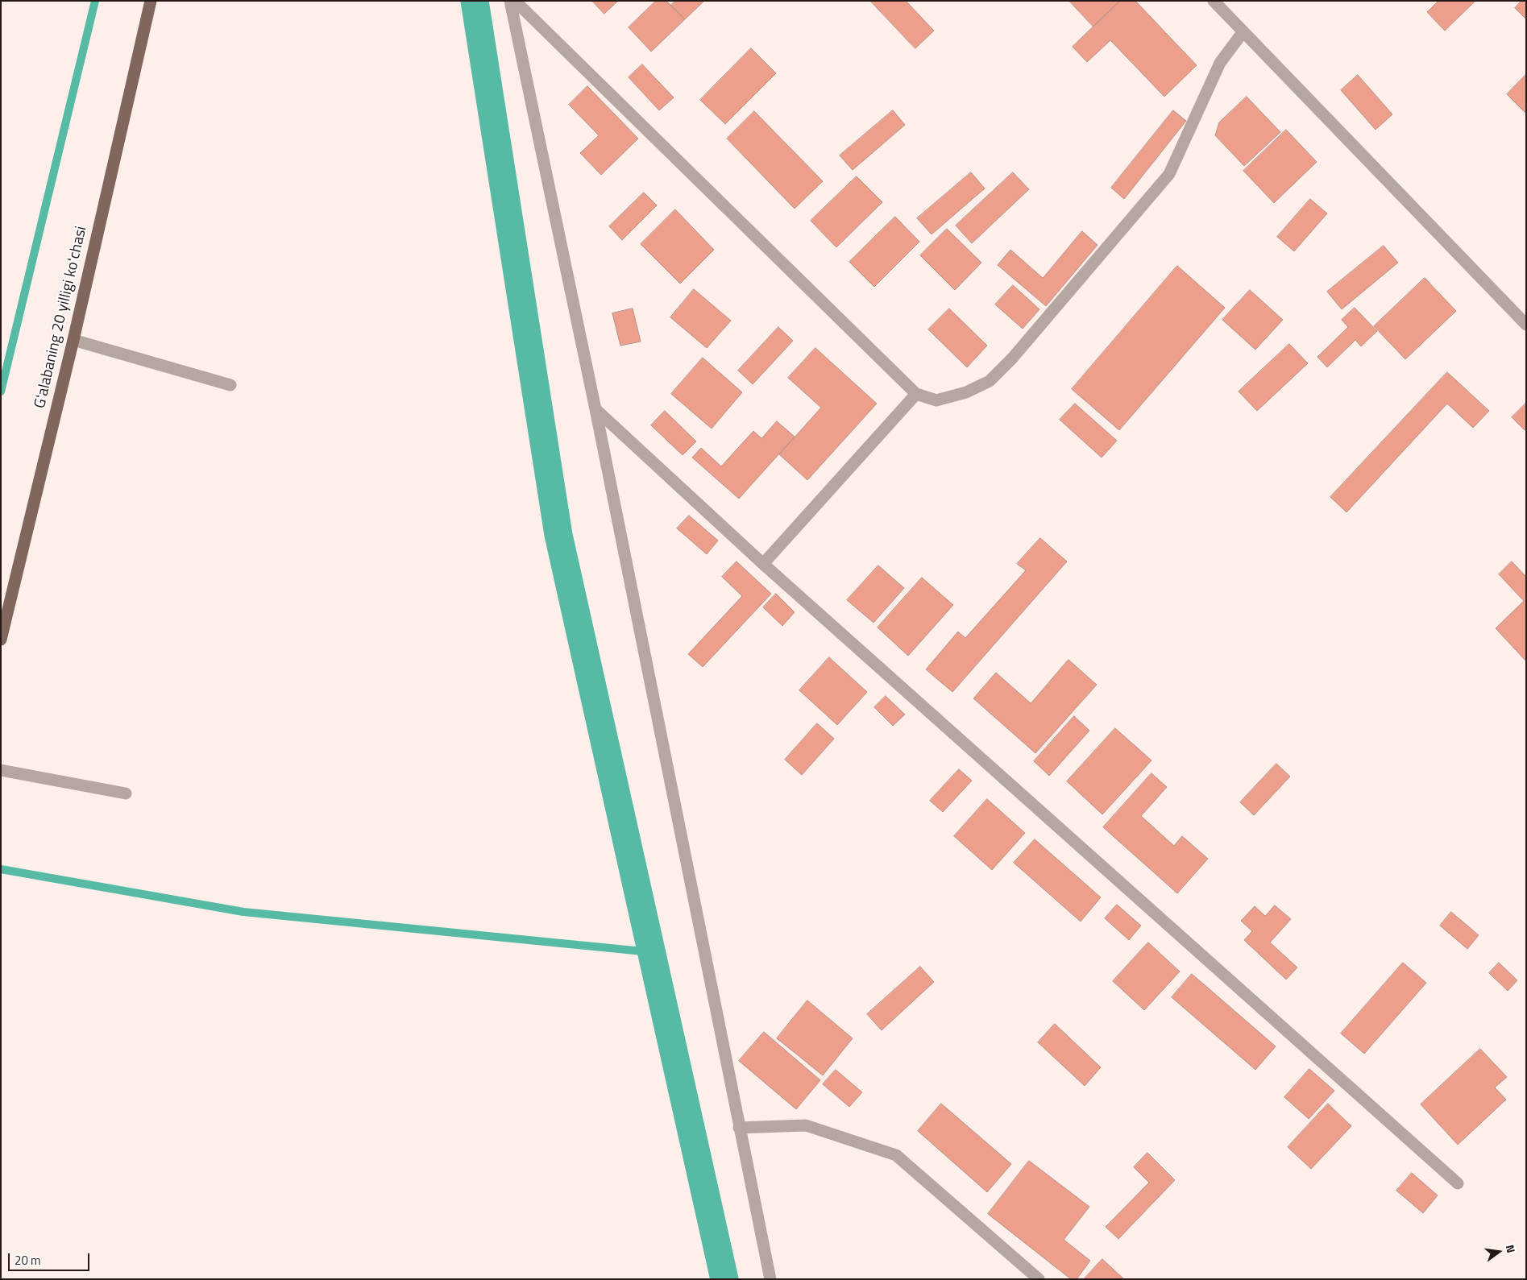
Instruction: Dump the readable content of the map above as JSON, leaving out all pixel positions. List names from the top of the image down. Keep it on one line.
{"streets":{"main road":["Gʻalabaning 20 yilligi koʻchasi"]},"scale_bar":"20 m","north":"right"}
